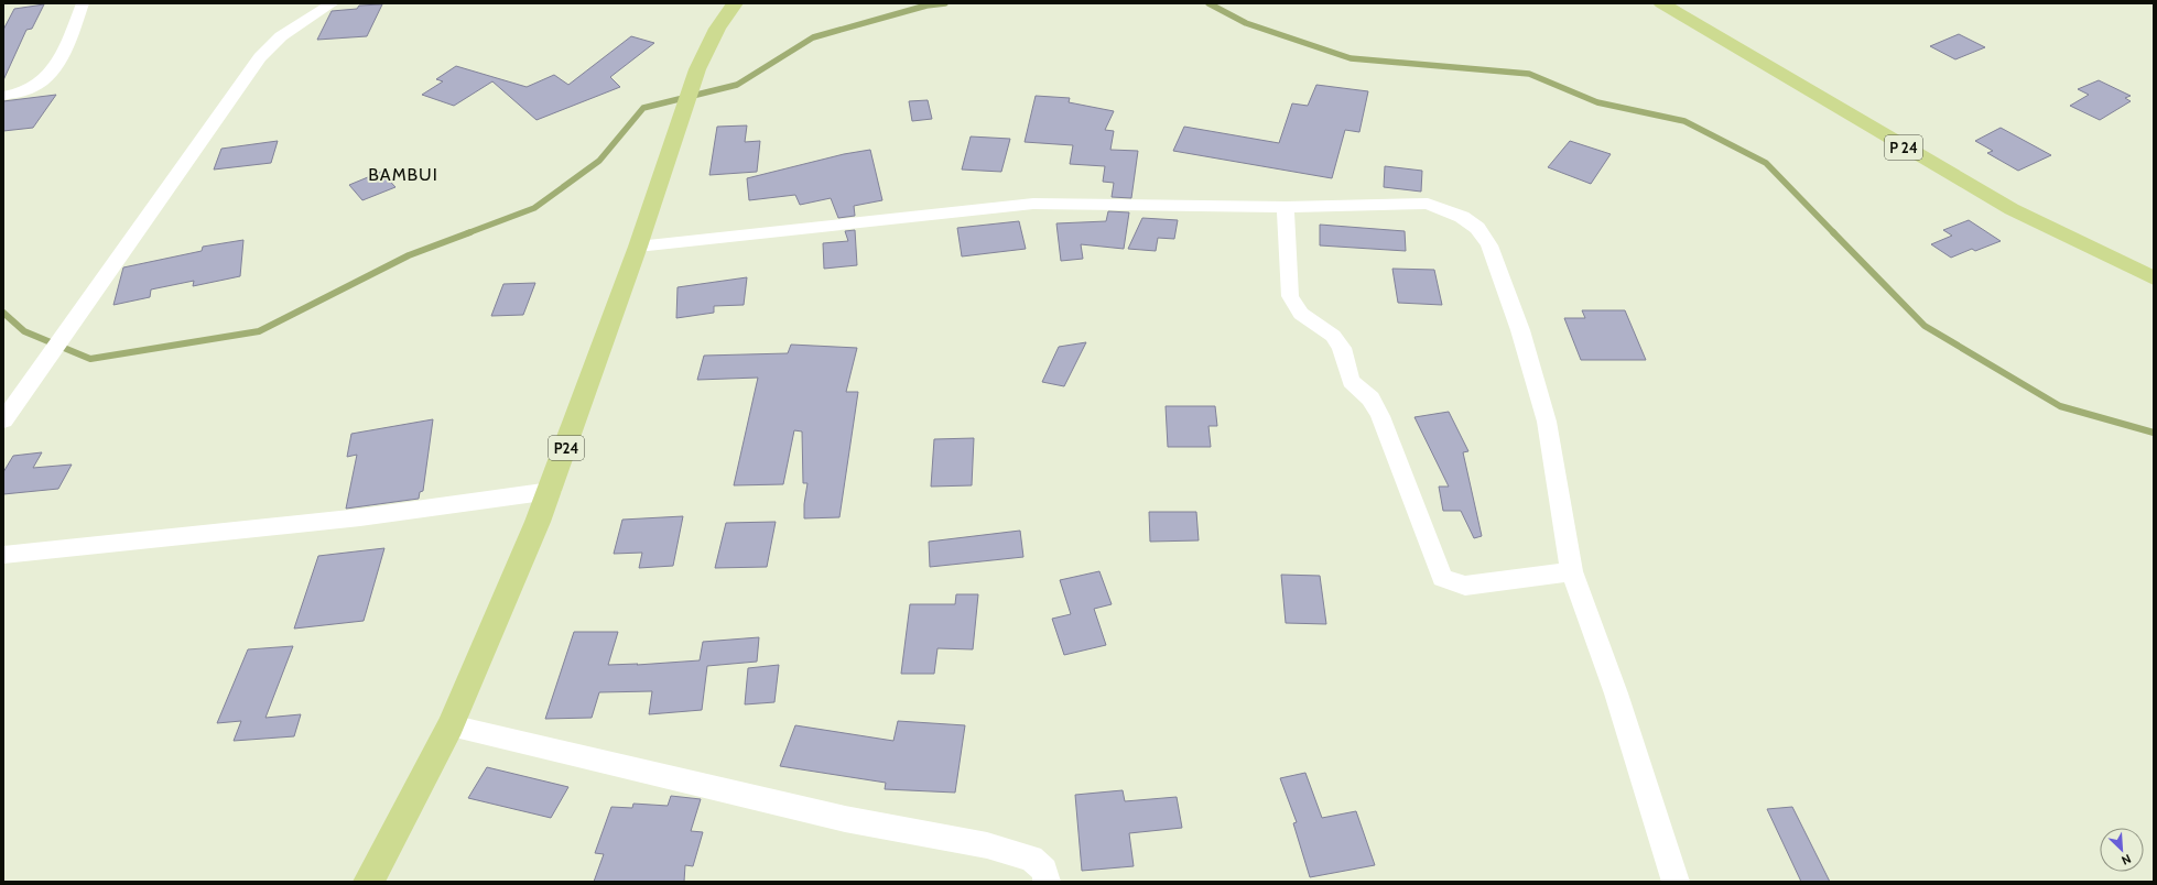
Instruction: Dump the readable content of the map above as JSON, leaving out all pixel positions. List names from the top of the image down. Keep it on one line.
{"streets":{"main road":["P 24","P24"]},"districts":["BAMBUI"],"north":"bottom right"}
